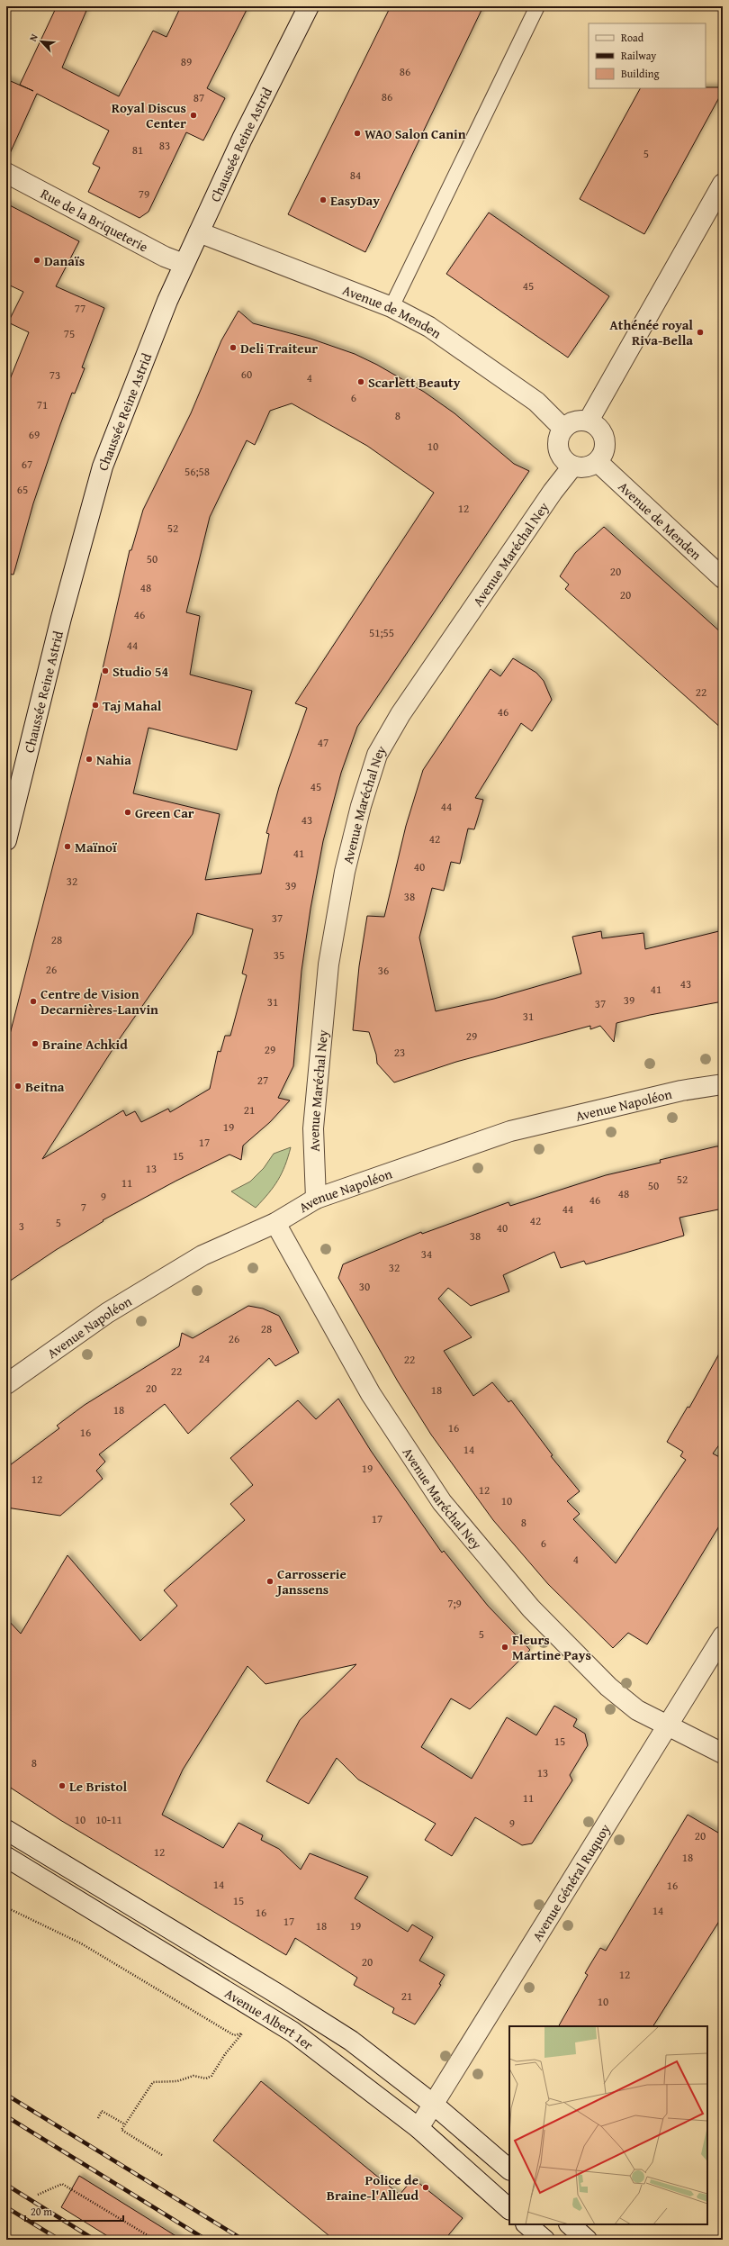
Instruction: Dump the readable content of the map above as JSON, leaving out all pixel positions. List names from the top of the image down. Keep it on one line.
{"streets":{"street":["Chaussée Reine Astrid","Rue de la Briqueterie","Avenue de Menden","Avenue Maréchal Ney","Avenue Napoléon","Avenue Général Ruquoy","Avenue Albert 1er"]},"crossings":[["Chaussée Reine Astrid","Rue de la Briqueterie"],["Chaussée Reine Astrid","Avenue de Menden"],["Avenue de Menden","Avenue Maréchal Ney"],["Avenue Maréchal Ney","Avenue Napoléon"],["Avenue Maréchal Ney","Avenue Général Ruquoy"],["Avenue Général Ruquoy","Avenue Albert 1er"]],"places":["Royal Discus Center","WAO Salon Canin","EasyDay","Danaïs","Athénée royal Riva-Bella","Deli Traiteur","Scarlett Beauty","Studio 54","Taj Mahal","Nahia","Green Car","Maïnoï","Centre de Vision Decarnières-Lanvin","Braine Achkid","Beitna","Carrosserie Janssens","Fleurs Martine Pays","Le Bristol","Police de Braine-l'Alleud"],"house_numbers":["89","86","86","87","83","81","5","84","79","45","77","75","60","73","4","6","71","8","69","10","67","56;58","65","12","52","50","20","48","20","46","51;55","44","22","46","47","45","44","43","42","41","40","32","39","38","37","28","35","26","36","43","41","39","31","37","31","29","29","23","27","21","19","17","15","13","52","11","50","48","9","46","7","44","42","5","3","40","38","34","32","30","28","26","24","22","22","20","18","18","16","16","14","19","12","12","10","17","8","6","4","7;9","5","15","8","13","11","10","10-11","9","20","12","18","14","16","15","14","16","17","18","19","20","12","21","10"],"legend":["Road","Railway","Building"],"scale_bar":"20 m","north":"top left"}
